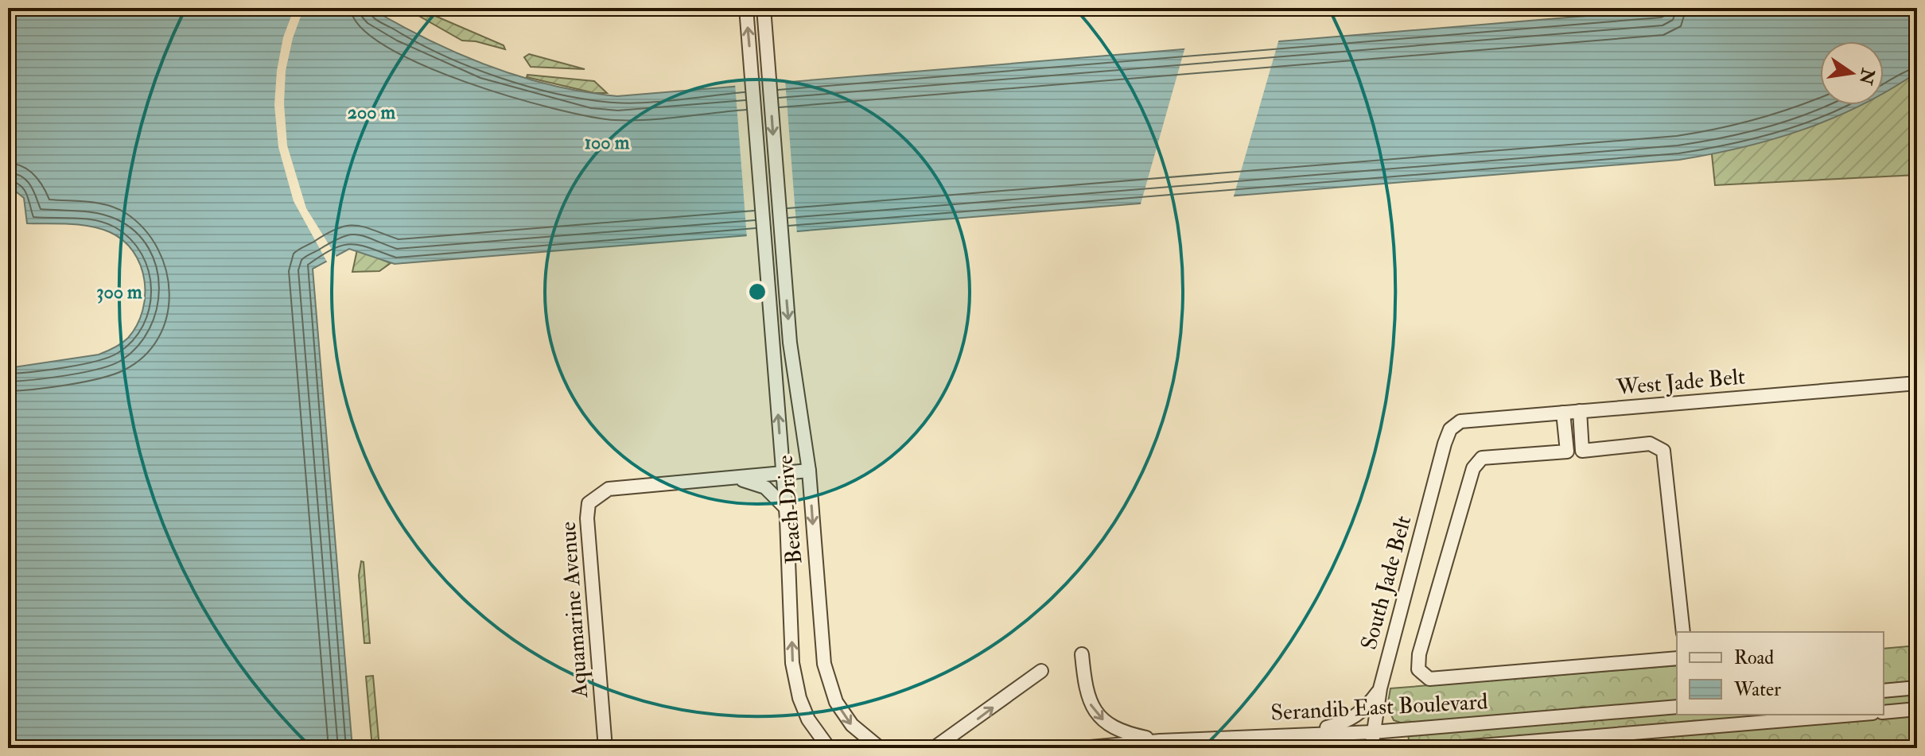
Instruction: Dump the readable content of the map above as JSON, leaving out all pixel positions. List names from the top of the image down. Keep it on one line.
{"streets":{"street":["West Jade Belt","Beach Drive","South Jade Belt","Aquamarine Avenue","Serandib East Boulevard"]},"crossings":[["West Jade Belt","South Jade Belt"],["Beach Drive","Aquamarine Avenue"],["South Jade Belt","Serandib East Boulevard"]],"legend":["Road","Water"],"north":"right","rings":["200 m","100 m","300 m"]}
